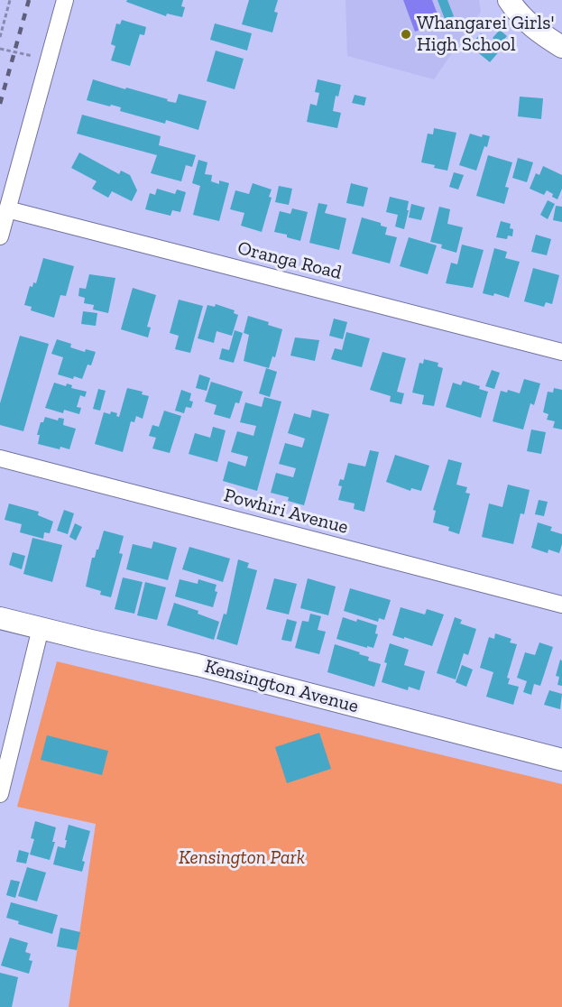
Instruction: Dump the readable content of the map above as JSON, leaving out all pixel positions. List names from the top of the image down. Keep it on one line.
{"streets":{"main road":["Kensington Avenue"],"street":["Oranga Road","Powhiri Avenue"]},"parks":["Kensington Park"],"places":["Whangarei Girls' High School"]}
